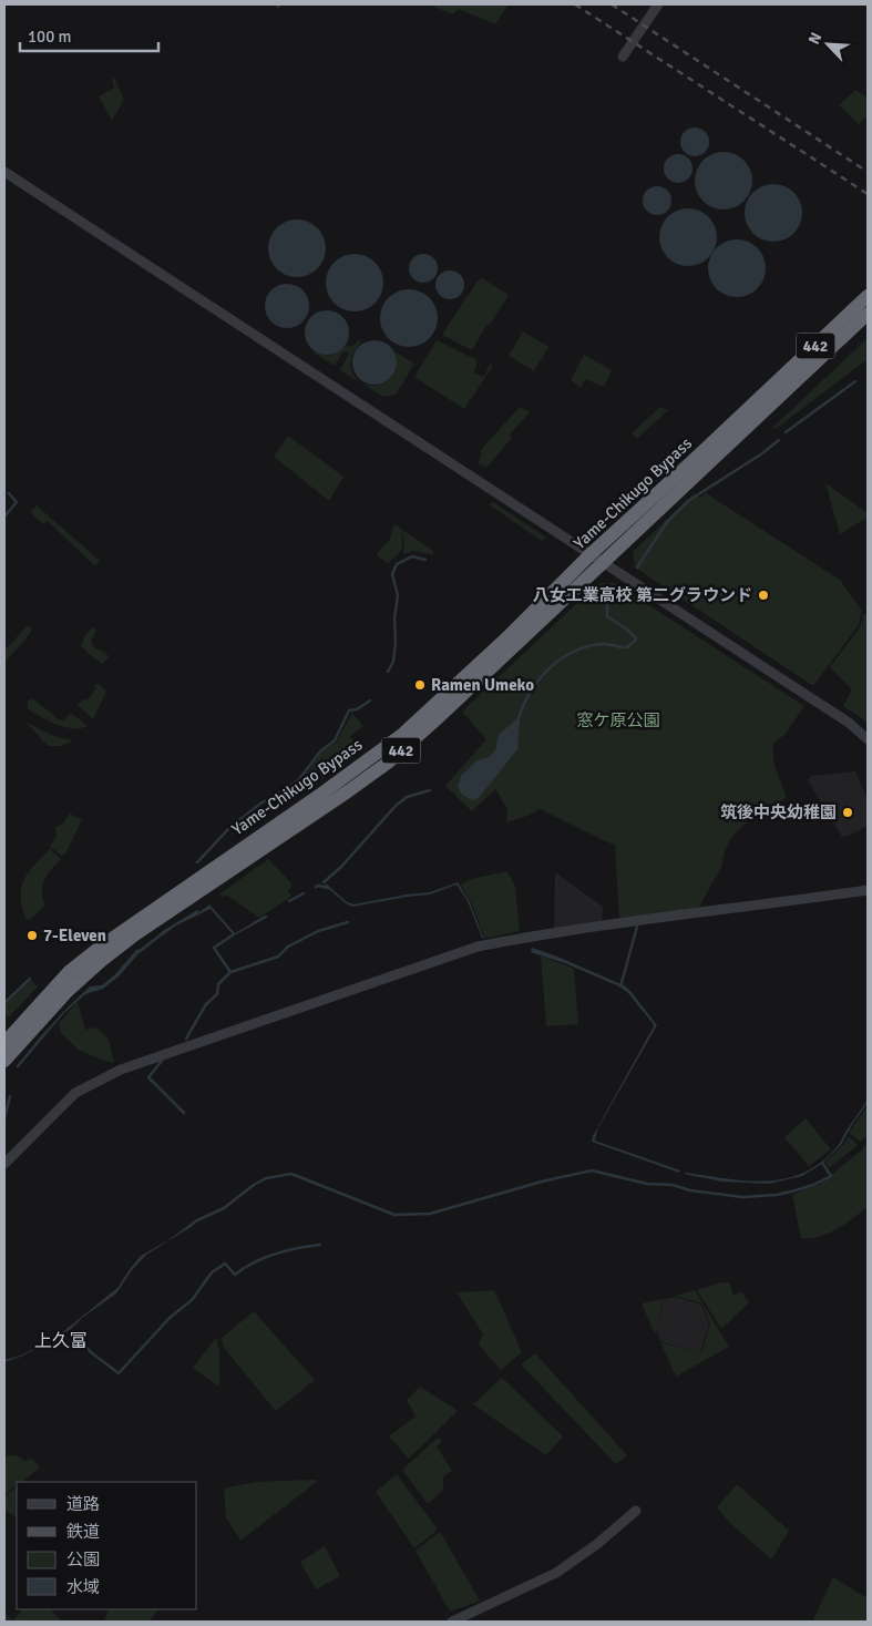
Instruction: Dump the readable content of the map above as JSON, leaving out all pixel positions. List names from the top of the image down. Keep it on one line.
{"streets":{"highway":["442","Yame-Chikugo Bypass"]},"districts":["上久富"],"parks":["窓ケ原公園"],"places":["八女工業高校 第二グラウンド","Ramen Umeko","筑後中央幼稚園","7-Eleven"],"legend":["道路","鉄道","公園","水域"],"scale_bar":"100 m","north":"top left"}
